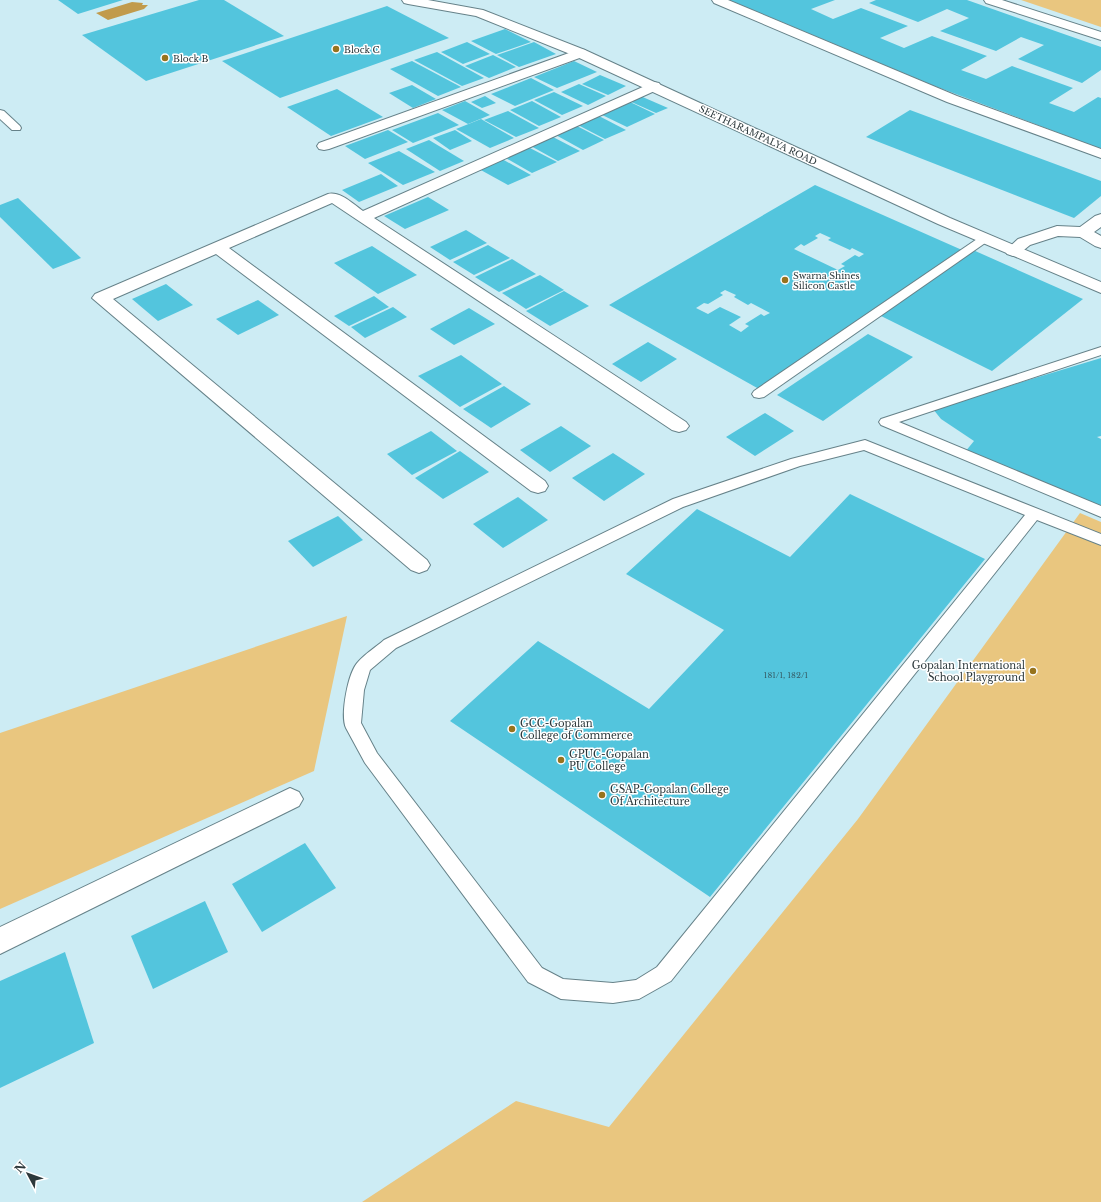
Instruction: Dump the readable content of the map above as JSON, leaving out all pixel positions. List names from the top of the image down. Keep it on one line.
{"streets":{"street":["SEETHARAMPALYA ROAD"]},"places":["Block C","Block B","Swarna Shines Silicon Castle","Gopalan International School Playground","GCC-Gopalan College of Commerce","GPUC-Gopalan PU College","GSAP-Gopalan College Of Architecture"],"house_numbers":["181/1, 182/1"],"north":"top left"}
